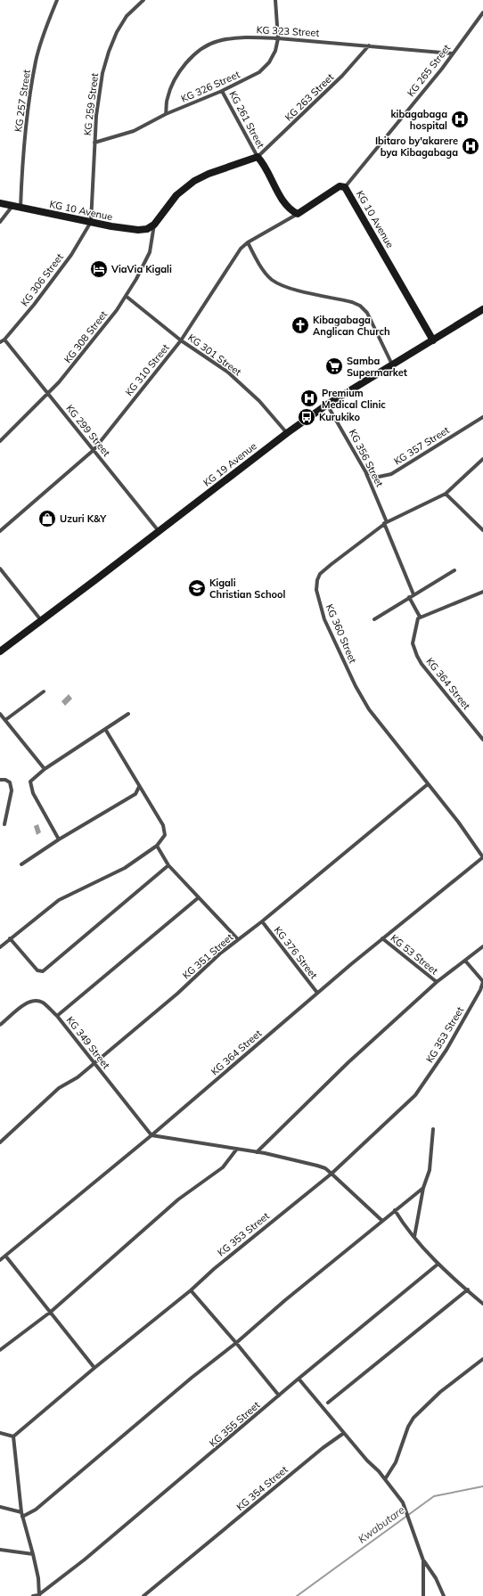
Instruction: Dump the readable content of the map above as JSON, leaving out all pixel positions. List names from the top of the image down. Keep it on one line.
{"streets":{"main road":["KG 10 Avenue","KG 19 Avenue"],"street":["KG 323 Street","KG 265 Street","KG 326 Street","KG 263 Street","KG 257 Street","KG 259 Street","KG 261 Street","KG 306 Street","KG 308 Street","KG 301 Street","KG 310 Street","KG 299 Street","KG 357 Street","KG 356 Street","KG 360 Street","KG 364 Street","KG 376 Street","KG 53 Street","KG 351 Street","KG 353 Street","KG 349 Street","KG 355 Street","KG 354 Street"]},"crossings":[["KG 323 Street","KG 265 Street"],["KG 323 Street","KG 326 Street"],["KG 323 Street","KG 263 Street"],["KG 265 Street","KG 10 Avenue"],["KG 326 Street","KG 259 Street"],["KG 326 Street","KG 261 Street"],["KG 263 Street","KG 261 Street"],["KG 257 Street","KG 10 Avenue"],["KG 259 Street","KG 10 Avenue"],["KG 259 Street","KG 306 Street"],["KG 10 Avenue","KG 306 Street"],["KG 10 Avenue","KG 308 Street"],["KG 10 Avenue","KG 310 Street"],["KG 10 Avenue","KG 19 Avenue"],["KG 306 Street","KG 299 Street"],["KG 308 Street","KG 301 Street"],["KG 308 Street","KG 299 Street"],["KG 301 Street","KG 310 Street"],["KG 301 Street","KG 19 Avenue"],["KG 310 Street","KG 299 Street"],["KG 299 Street","KG 19 Avenue"],["KG 357 Street","KG 356 Street"],["KG 356 Street","KG 19 Avenue"],["KG 356 Street","KG 360 Street"],["KG 360 Street","KG 364 Street"],["KG 360 Street","KG 351 Street"],["KG 364 Street","KG 376 Street"],["KG 364 Street","KG 53 Street"],["KG 364 Street","KG 349 Street"],["KG 376 Street","KG 351 Street"],["KG 351 Street","KG 349 Street"]],"water":["Kwabutare"],"places":{"hospital":["kibagabaga hospital","Ibitaro by'akarere bya Kibagabaga","Premium Medical Clinic"],"hotel":["ViaVia Kigali"],"church":["Kibagabaga Anglican Church"],"supermarket":["Samba Supermarket"],"bus stop":["Kurukiko"],"shop":["Uzuri K&Y"],"school or university":["Kigali Christian School"]}}
